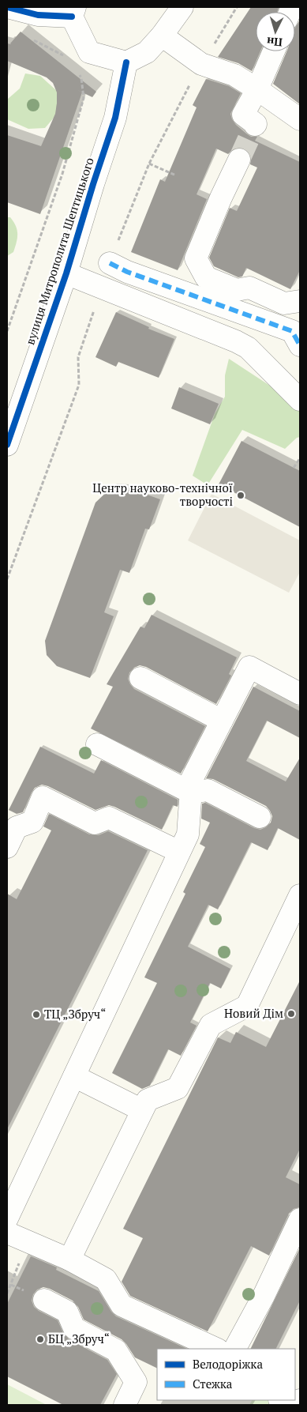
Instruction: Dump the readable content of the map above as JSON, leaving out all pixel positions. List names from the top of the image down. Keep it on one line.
{"streets":{"street":["вулиця Митрополита Шептицького"]},"places":["Центр науково-технічної творчості","Новий Дім","ТЦ „Збруч“","БЦ „Збруч“"],"legend":["Велодоріжка","Стежка"],"north":"bottom"}
